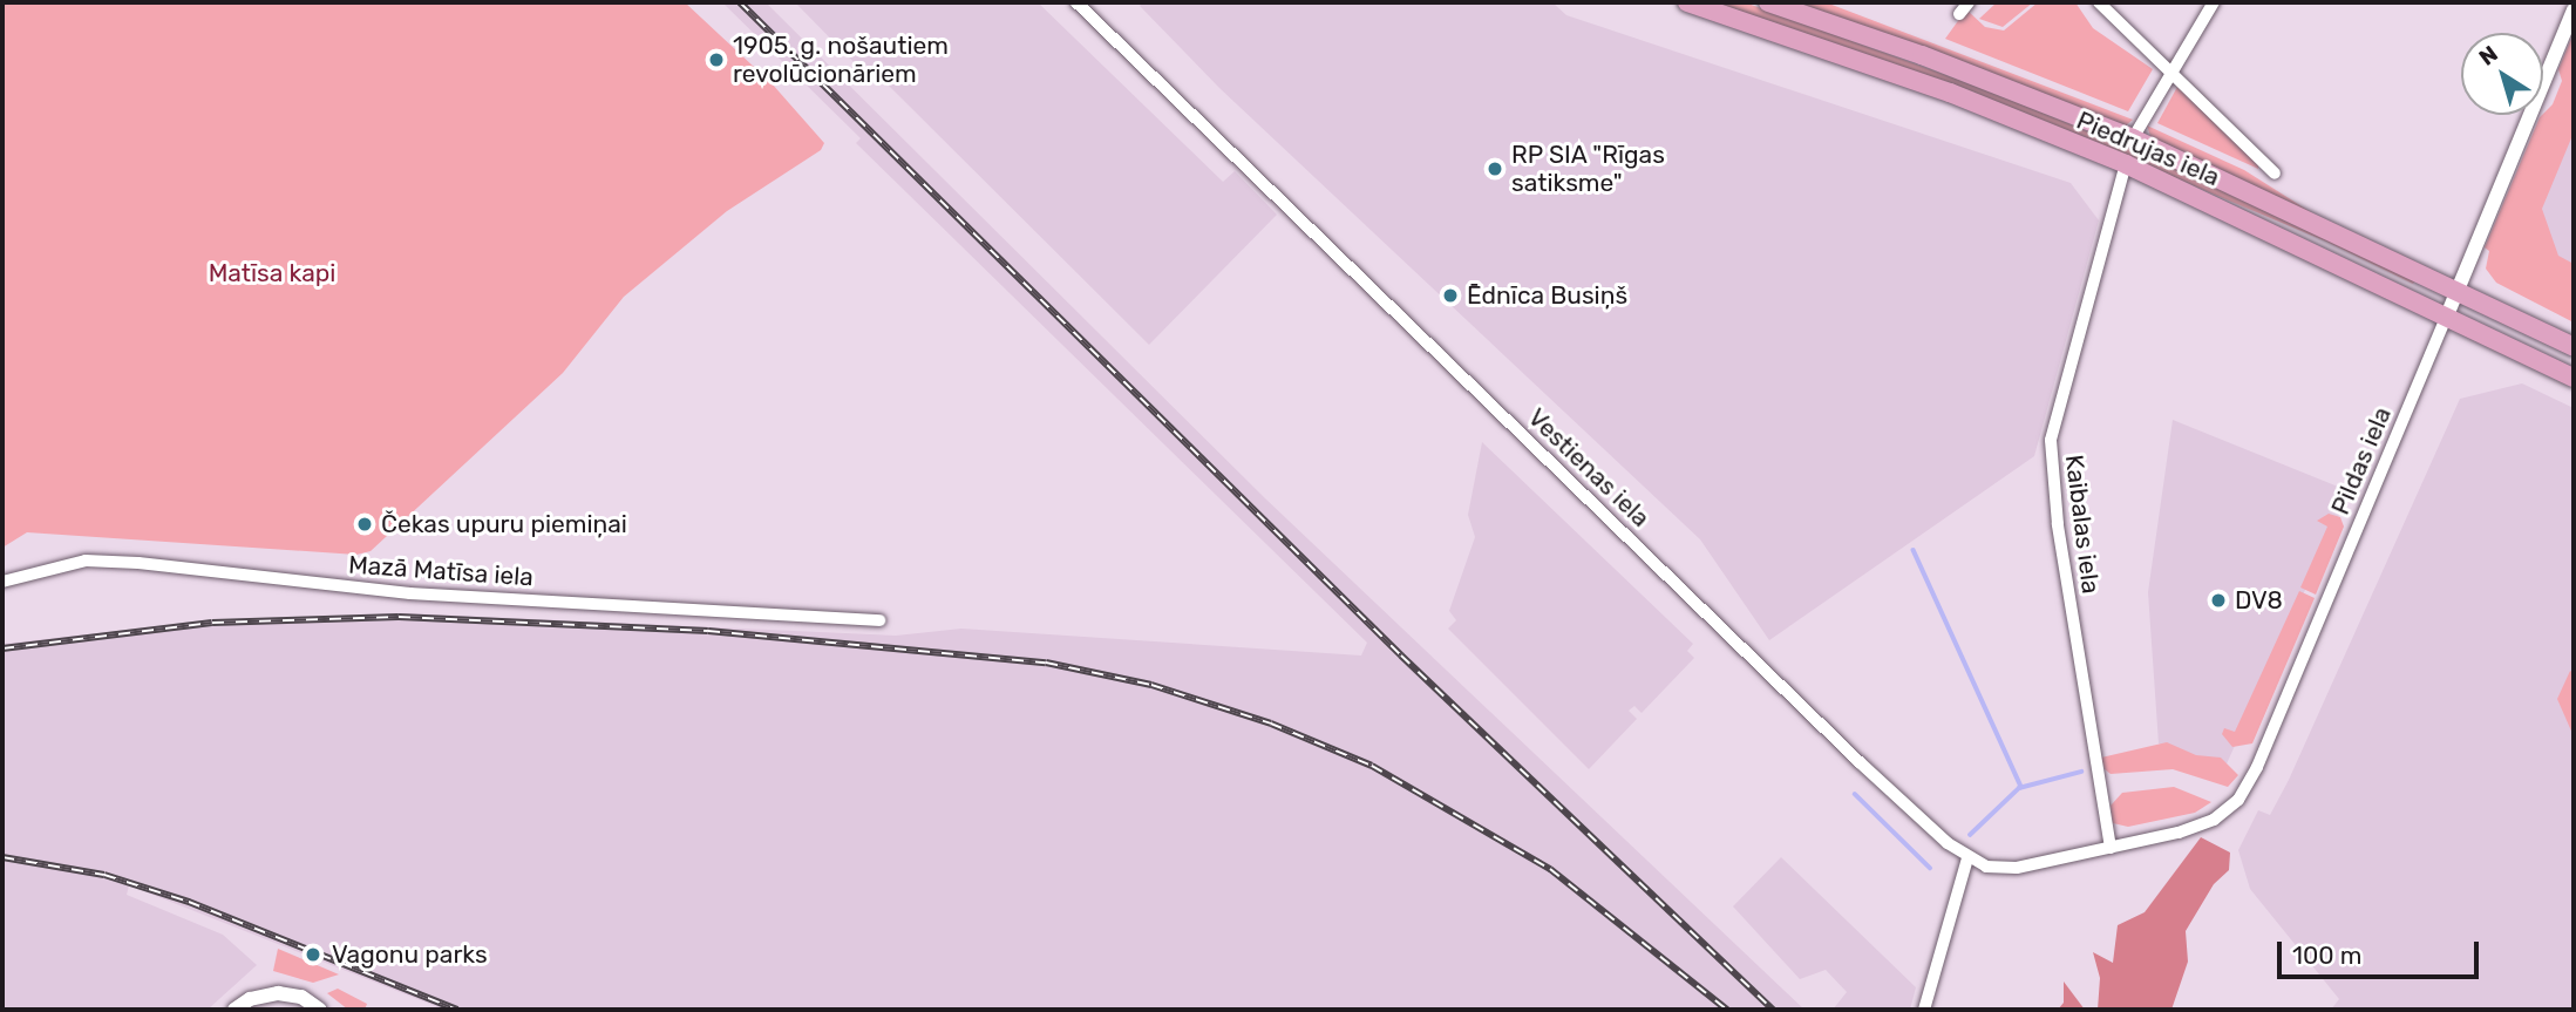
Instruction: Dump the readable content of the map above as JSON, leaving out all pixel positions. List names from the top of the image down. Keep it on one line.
{"streets":{"main road":["Piedrujas iela"],"street":["Pildas iela","Vestienas iela","Kaibalas iela","Mazā Matīsa iela"]},"crossings":[["Piedrujas iela","Pildas iela"],["Piedrujas iela","Kaibalas iela"],["Pildas iela","Kaibalas iela"]],"parks":["Matīsa kapi"],"places":["1905. g. nošautiem revolūcionāriem","RP SIA \"Rīgas satiksme\"","Ēdnīca Busiņš","Čekas upuru piemiņai","DV8","Vagonu parks"],"scale_bar":"100 m","north":"top left"}
